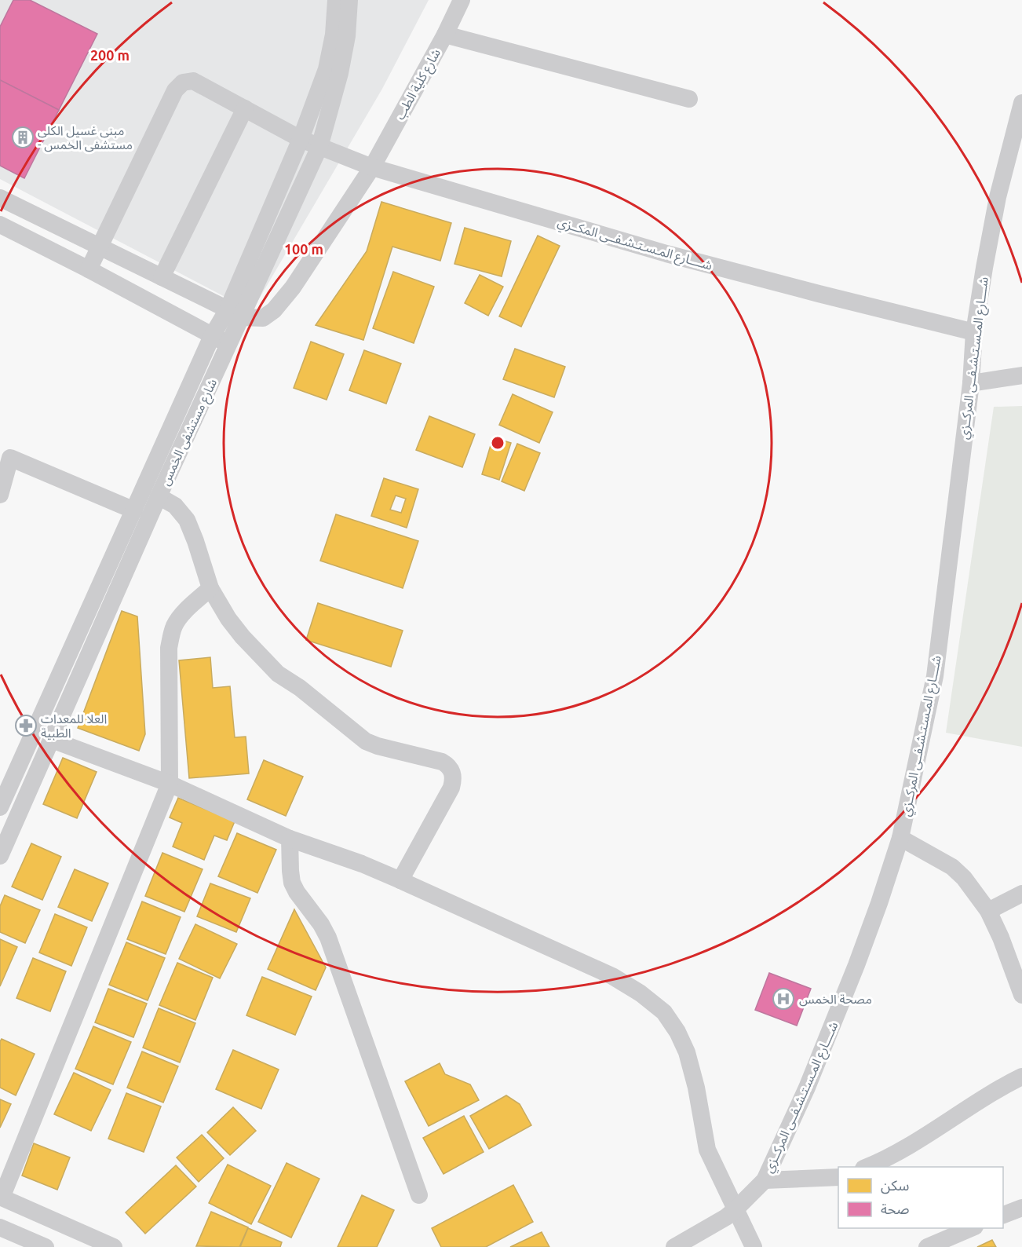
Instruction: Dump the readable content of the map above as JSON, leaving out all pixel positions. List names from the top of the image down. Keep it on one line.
{"streets":{"street":["شارع كلية الطب","شــــارع المـسـتـشـفــى المكــزي","شــــارع المـسـتـشـفــى المركــزي","شارع مستشفى الخمس"]},"crossings":[["شارع كلية الطب","شــــارع المـسـتـشـفــى المكــزي"],["شارع كلية الطب","شارع مستشفى الخمس"],["شــــارع المـسـتـشـفــى المكــزي","شــــارع المـسـتـشـفــى المركــزي"],["شــــارع المـسـتـشـفــى المكــزي","شارع مستشفى الخمس"]],"places":{"building":["مبنى غسيل الكلى - مستشفى الخمس"],"pharmacy":["العلا للمعدات الطبية"],"hospital":["مصحة الخمس"]},"legend":["سكن","صحة"],"rings":["200 m","100 m"]}
